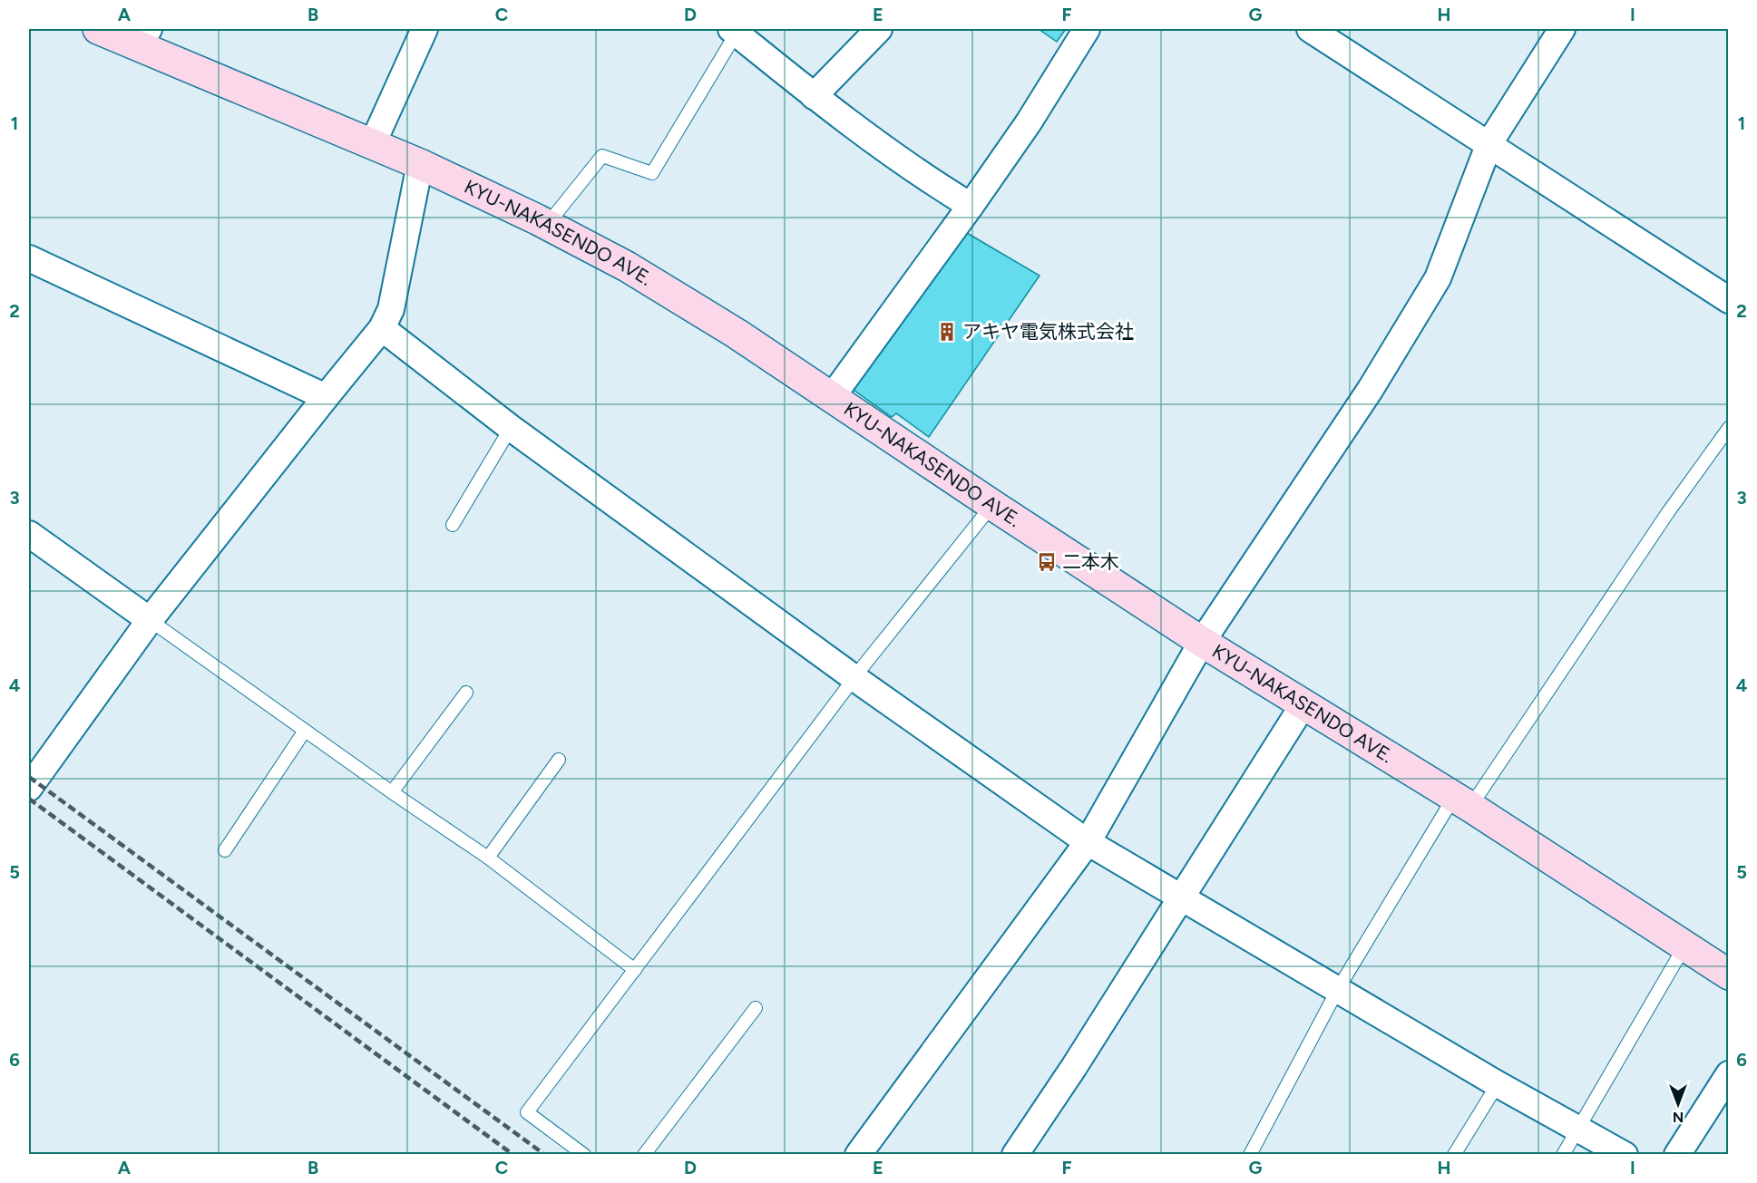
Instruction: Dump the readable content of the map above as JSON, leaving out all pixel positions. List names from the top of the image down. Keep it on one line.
{"streets":{"main road":["KYU-NAKASENDO AVE."]},"places":{"building":["アキヤ電気株式会社"],"bus stop":["二本木"]},"north":"bottom","grid":{"columns":["A","B","C","D","E","F","G","H","I"],"rows":["1","2","3","4","5","6"]}}
